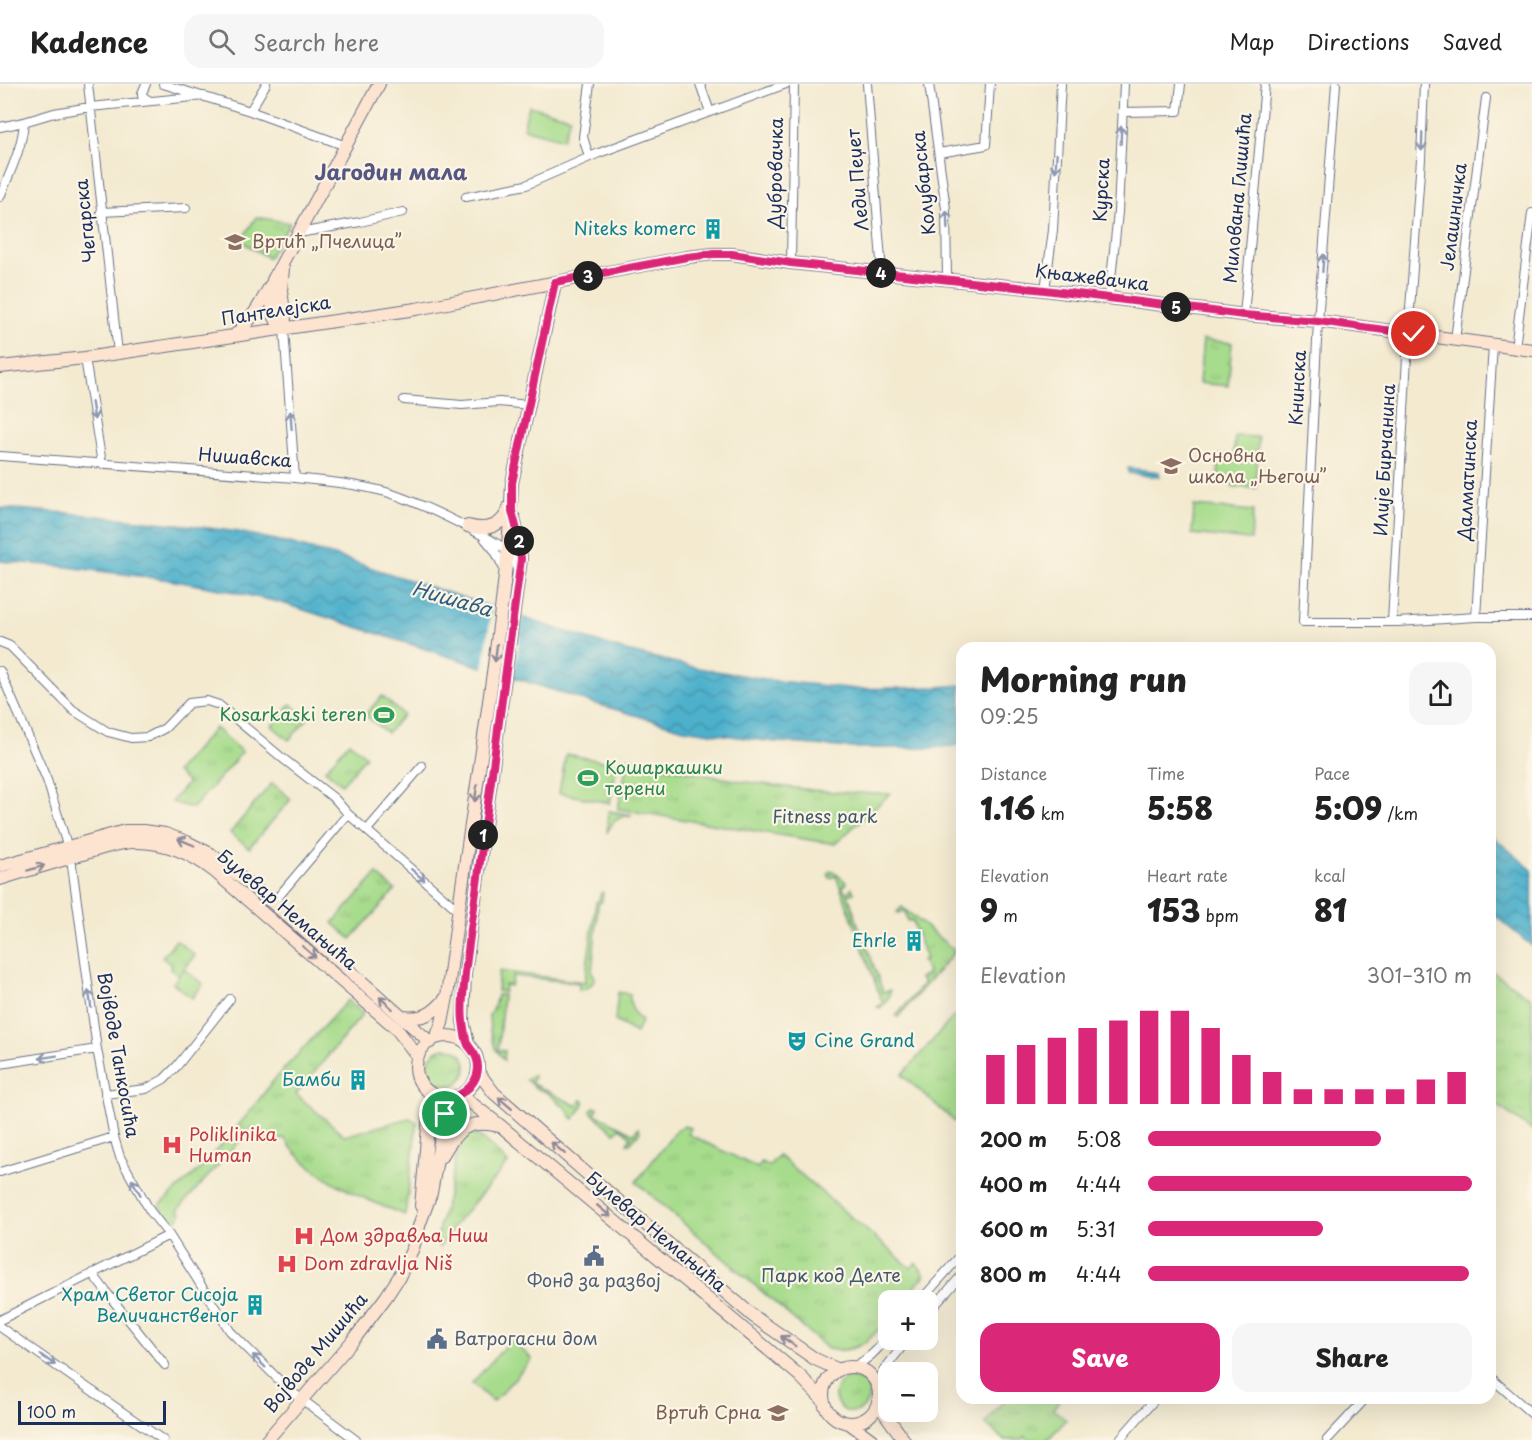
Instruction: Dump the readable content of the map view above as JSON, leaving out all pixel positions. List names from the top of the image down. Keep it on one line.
{"streets":{"street":["Дубровачка","Леди Пеџет","Колубарска","Курска","Милована Глишића","Јелашничка","Чегарска","Књажевачка","Пантелејска","Книнска","Нишавска","Илије Бирчанина","Далматинска","Булевар Немањића","Војводе Танкосића","Војводе Мишића"]},"crossings":[["Дубровачка","Књажевачка"],["Дубровачка","Пантелејска"],["Леди Пеџет","Књажевачка"],["Колубарска","Књажевачка"],["Курска","Књажевачка"],["Милована Глишића","Књажевачка"],["Јелашничка","Књажевачка"],["Чегарска","Пантелејска"],["Књажевачка","Пантелејска"],["Књажевачка","Книнска"],["Књажевачка","Илије Бирчанина"],["Књажевачка","Далматинска"],["Книнска","Илије Бирчанина"],["Булевар Немањића","Војводе Танкосића"],["Булевар Немањића","Војводе Мишића"],["Војводе Танкосића","Војводе Мишића"]],"one_way":["Колубарска","Книнска","Илије Бирчанина","Војводе Танкосића"],"districts":["Јагодин мала"],"water":["Нишава"],"parks":["Fitness park","Парк код Делте"],"places":{"building":["Niteks komerc","Ehrle","Бамби","Храм Светог Сисоја Величанственог"],"school or university":["Вртић „Пчелица”","Основна школа „Његош”","Вртић Срна"],"sports":["Kosarkaski teren","Кошаркашки терени"],"theatre":["Cine Grand"],"hospital":["Poliklinika Human","Дом здравља Ниш","Dom zdravlja Niš"],"public building":["Фонд за развој","Ватрогасни дом"]},"scale_bar":"100 m","page":{"header":"Kadence","search":"Search here","nav":["Map","Directions","Saved"],"pins":["4","3","5","2","1"],"heading":["Morning run","09:25"],"stats":[["Distance","1.16 km"],["Time","5:58"],["Pace","5:09 /km"],["Elevation","9 m"],["Heart rate","153 bpm"],["kcal","81"]],"chart":["Elevation","301–310 m"],"list":[{"name":"200 m","note":"5:08"},{"name":"400 m","note":"4:44"},{"name":"600 m","note":"5:31"},{"name":"800 m","note":"4:44"}],"map_buttons":["+","−"],"buttons":["Save","Share"],"scale":"100 m"}}
